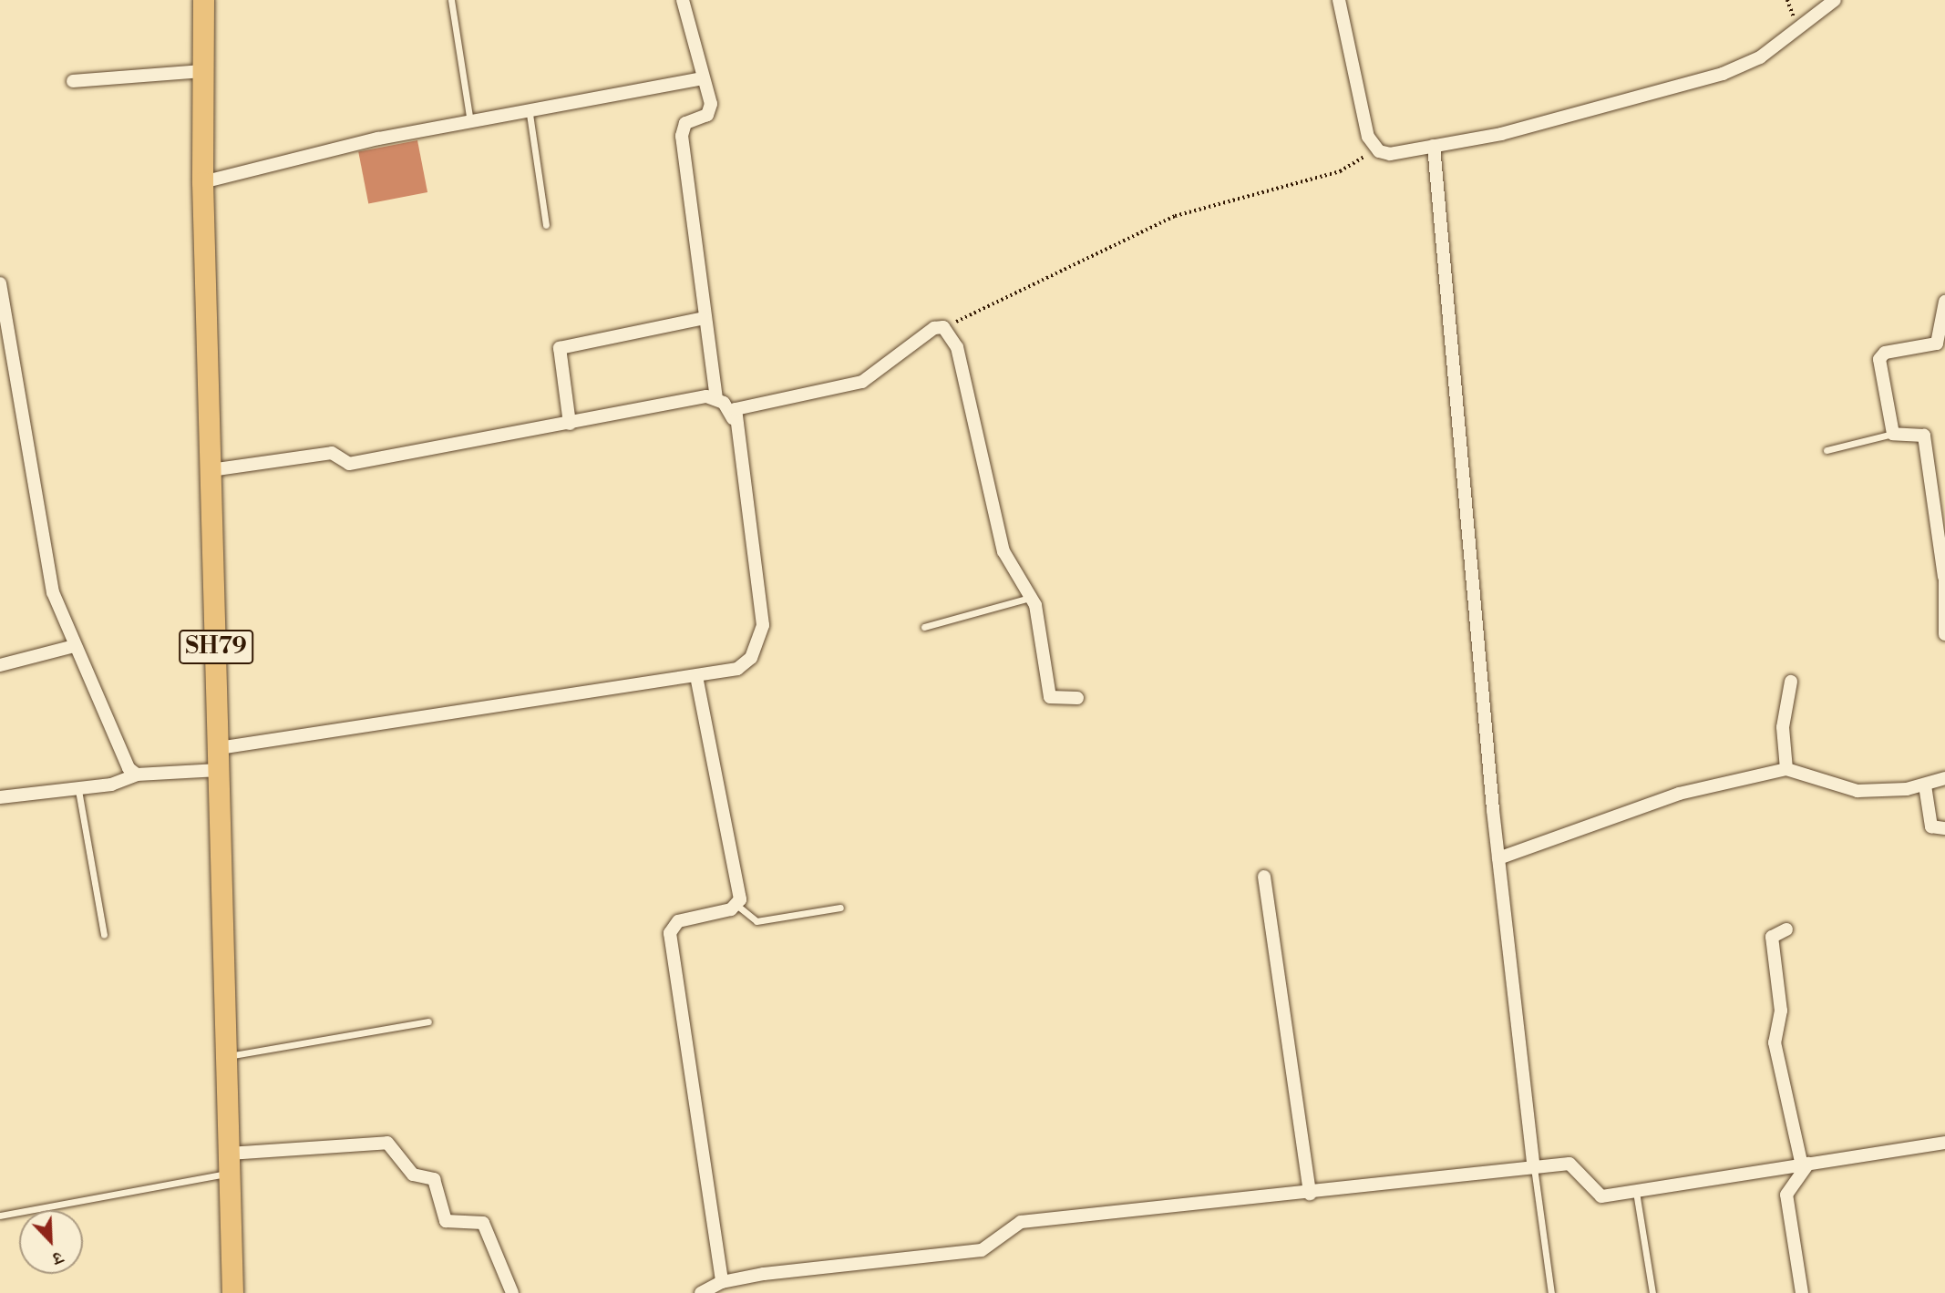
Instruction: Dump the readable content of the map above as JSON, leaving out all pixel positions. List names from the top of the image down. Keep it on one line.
{"streets":{"main road":["SH79"]},"north":"bottom right"}
